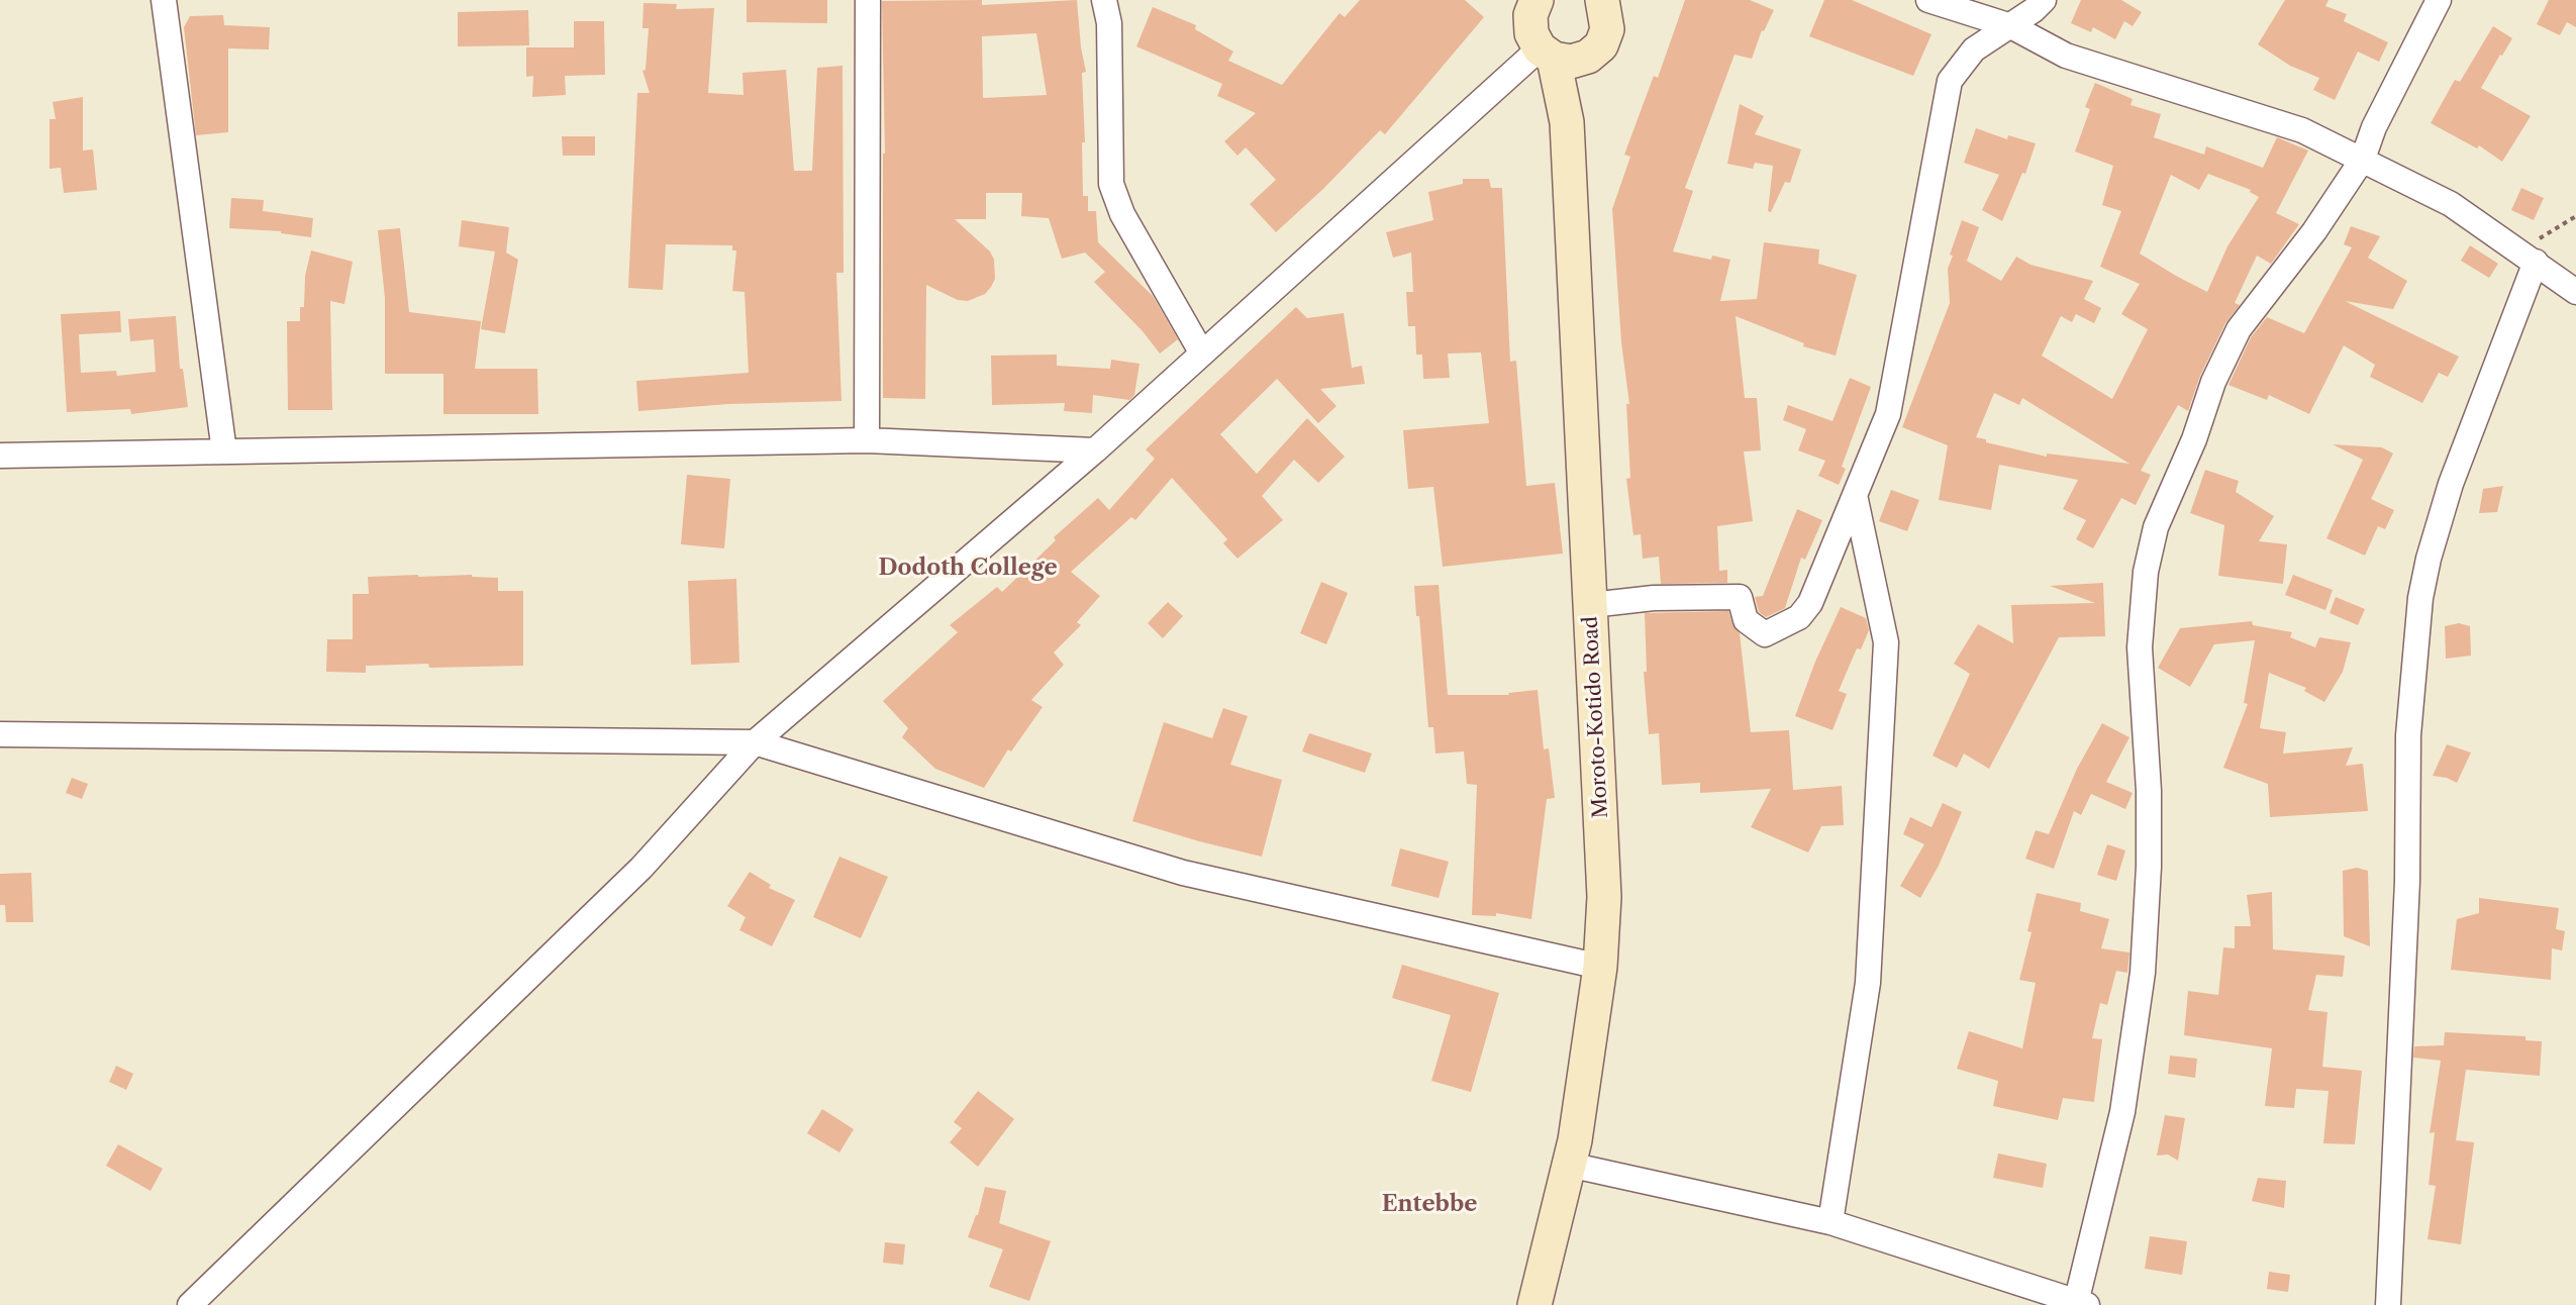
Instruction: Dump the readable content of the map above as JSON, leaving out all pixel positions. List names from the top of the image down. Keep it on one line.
{"streets":{"main road":["Moroto-Kotido Road"]},"districts":["Dodoth College","Entebbe"]}
